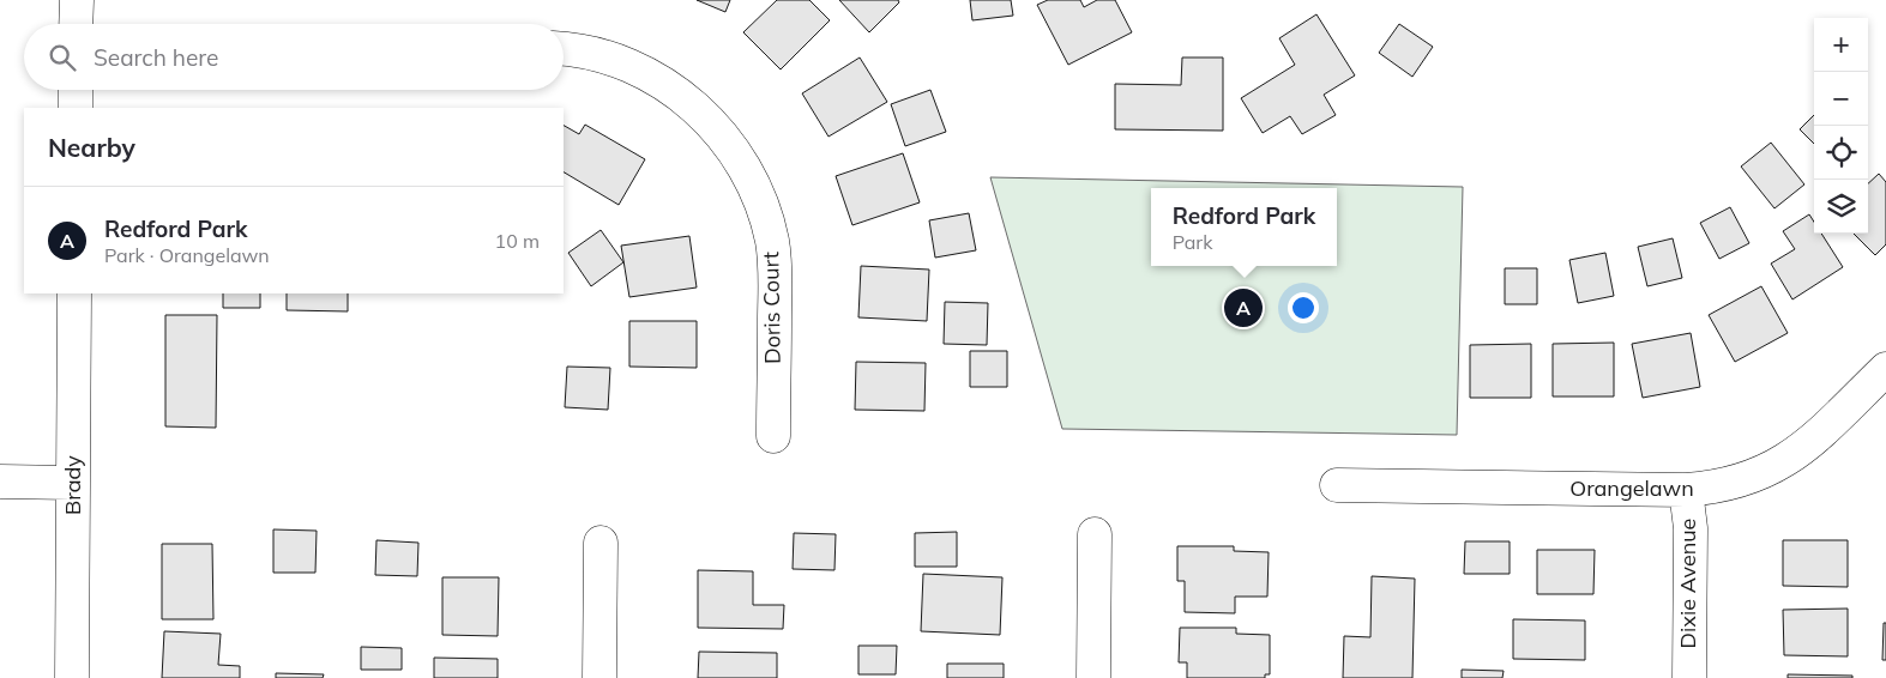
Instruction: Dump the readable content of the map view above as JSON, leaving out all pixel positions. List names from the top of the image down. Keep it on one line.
{"streets":{"street":["Doris Court","Brady","Orangelawn","Dixie Avenue"]},"crossings":[["Orangelawn","Dixie Avenue"]],"page":{"map_buttons":["+","−"],"search":"Search here","heading":"Nearby","list":[{"mark":"A","name":"Redford Park","note":"Park · Orangelawn","value":"10 m"}],"popup":["Redford Park","Park"],"pins":"A"}}
